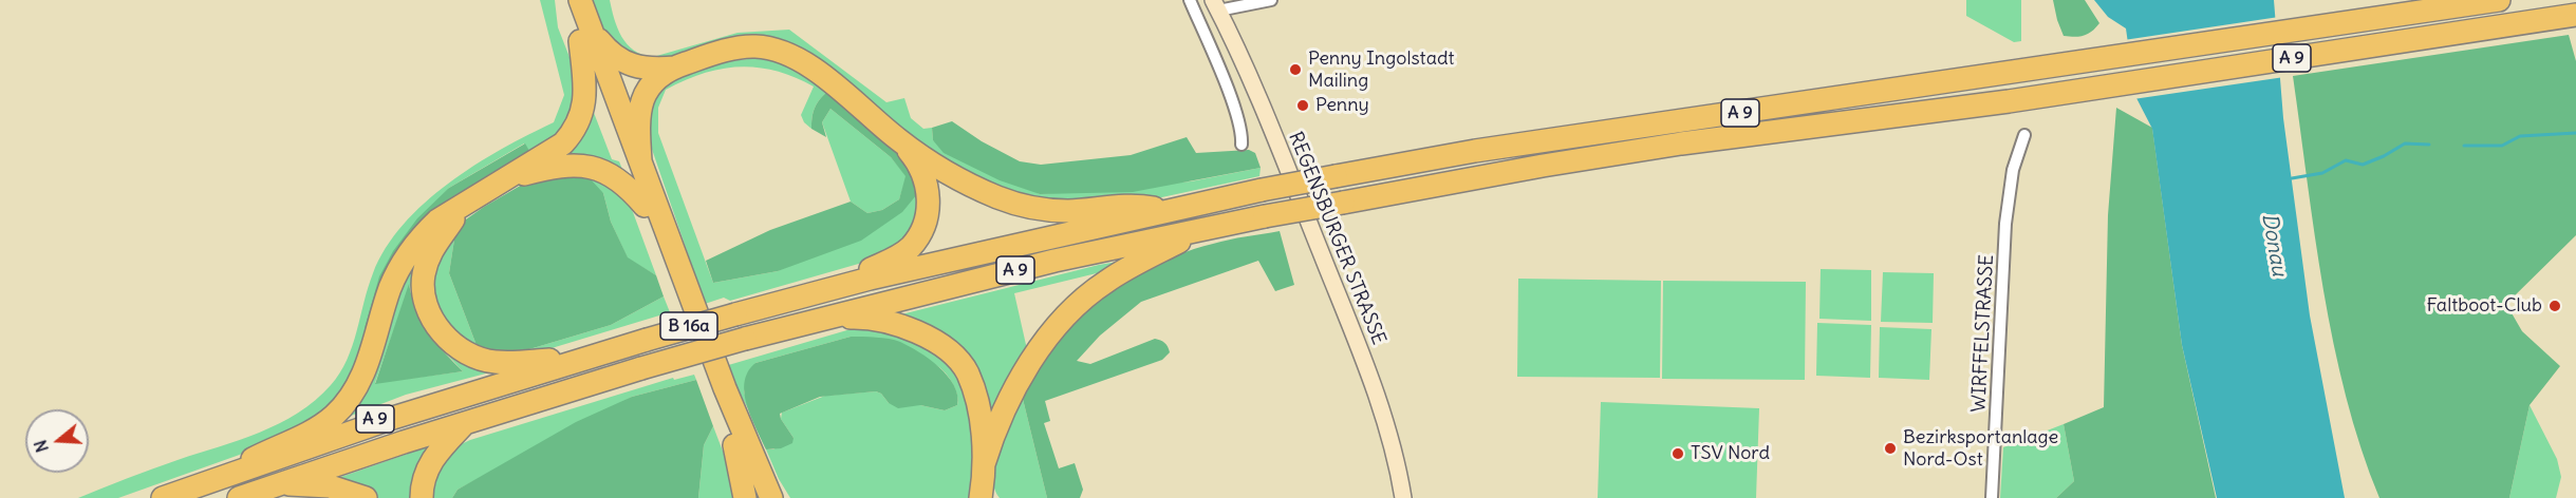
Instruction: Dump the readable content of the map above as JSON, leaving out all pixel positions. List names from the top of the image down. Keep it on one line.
{"streets":{"highway":["A 9","B 16a"],"street":["REGENSBURGER STRASSE","WIRFFELSTRASSE"]},"crossings":[["A 9","B 16a"]],"water":["Donau"],"places":["Penny Ingolstadt Mailing","Penny","Faltboot-Club","Bezirksportanlage Nord-Ost","TSV Nord"],"north":"left"}
